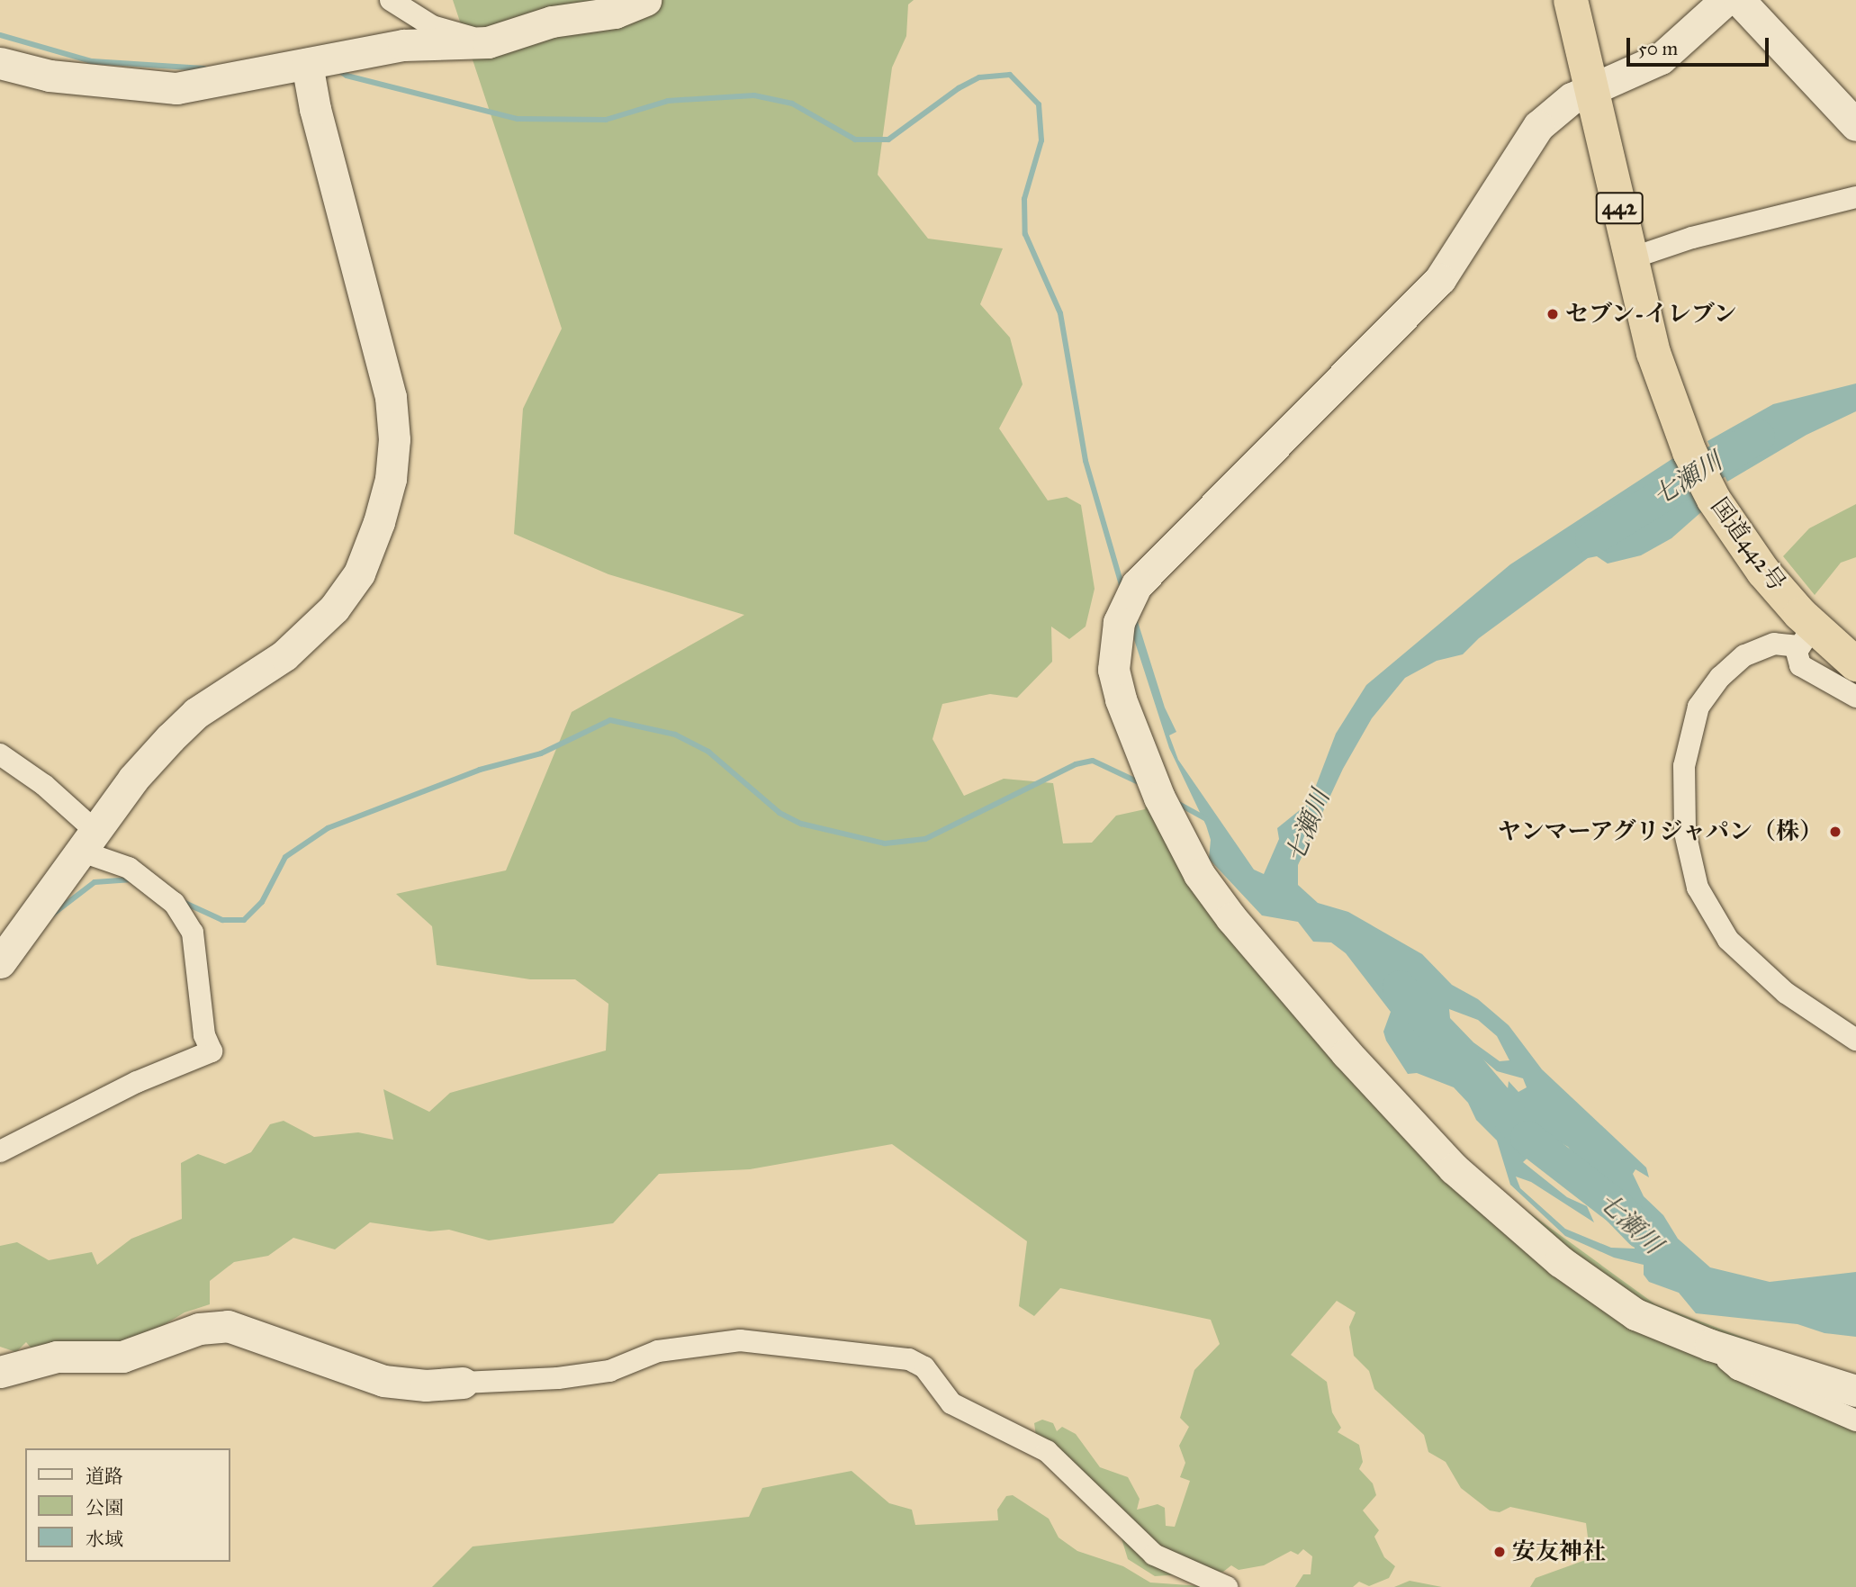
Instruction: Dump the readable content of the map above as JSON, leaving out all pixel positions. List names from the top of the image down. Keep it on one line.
{"streets":{"highway":["442","国道442号"]},"water":["七瀬川"],"places":["セブン-イレブン","ヤンマーアグリジャパン（株）","安友神社"],"legend":["道路","公園","水域"],"scale_bar":"50 m"}
